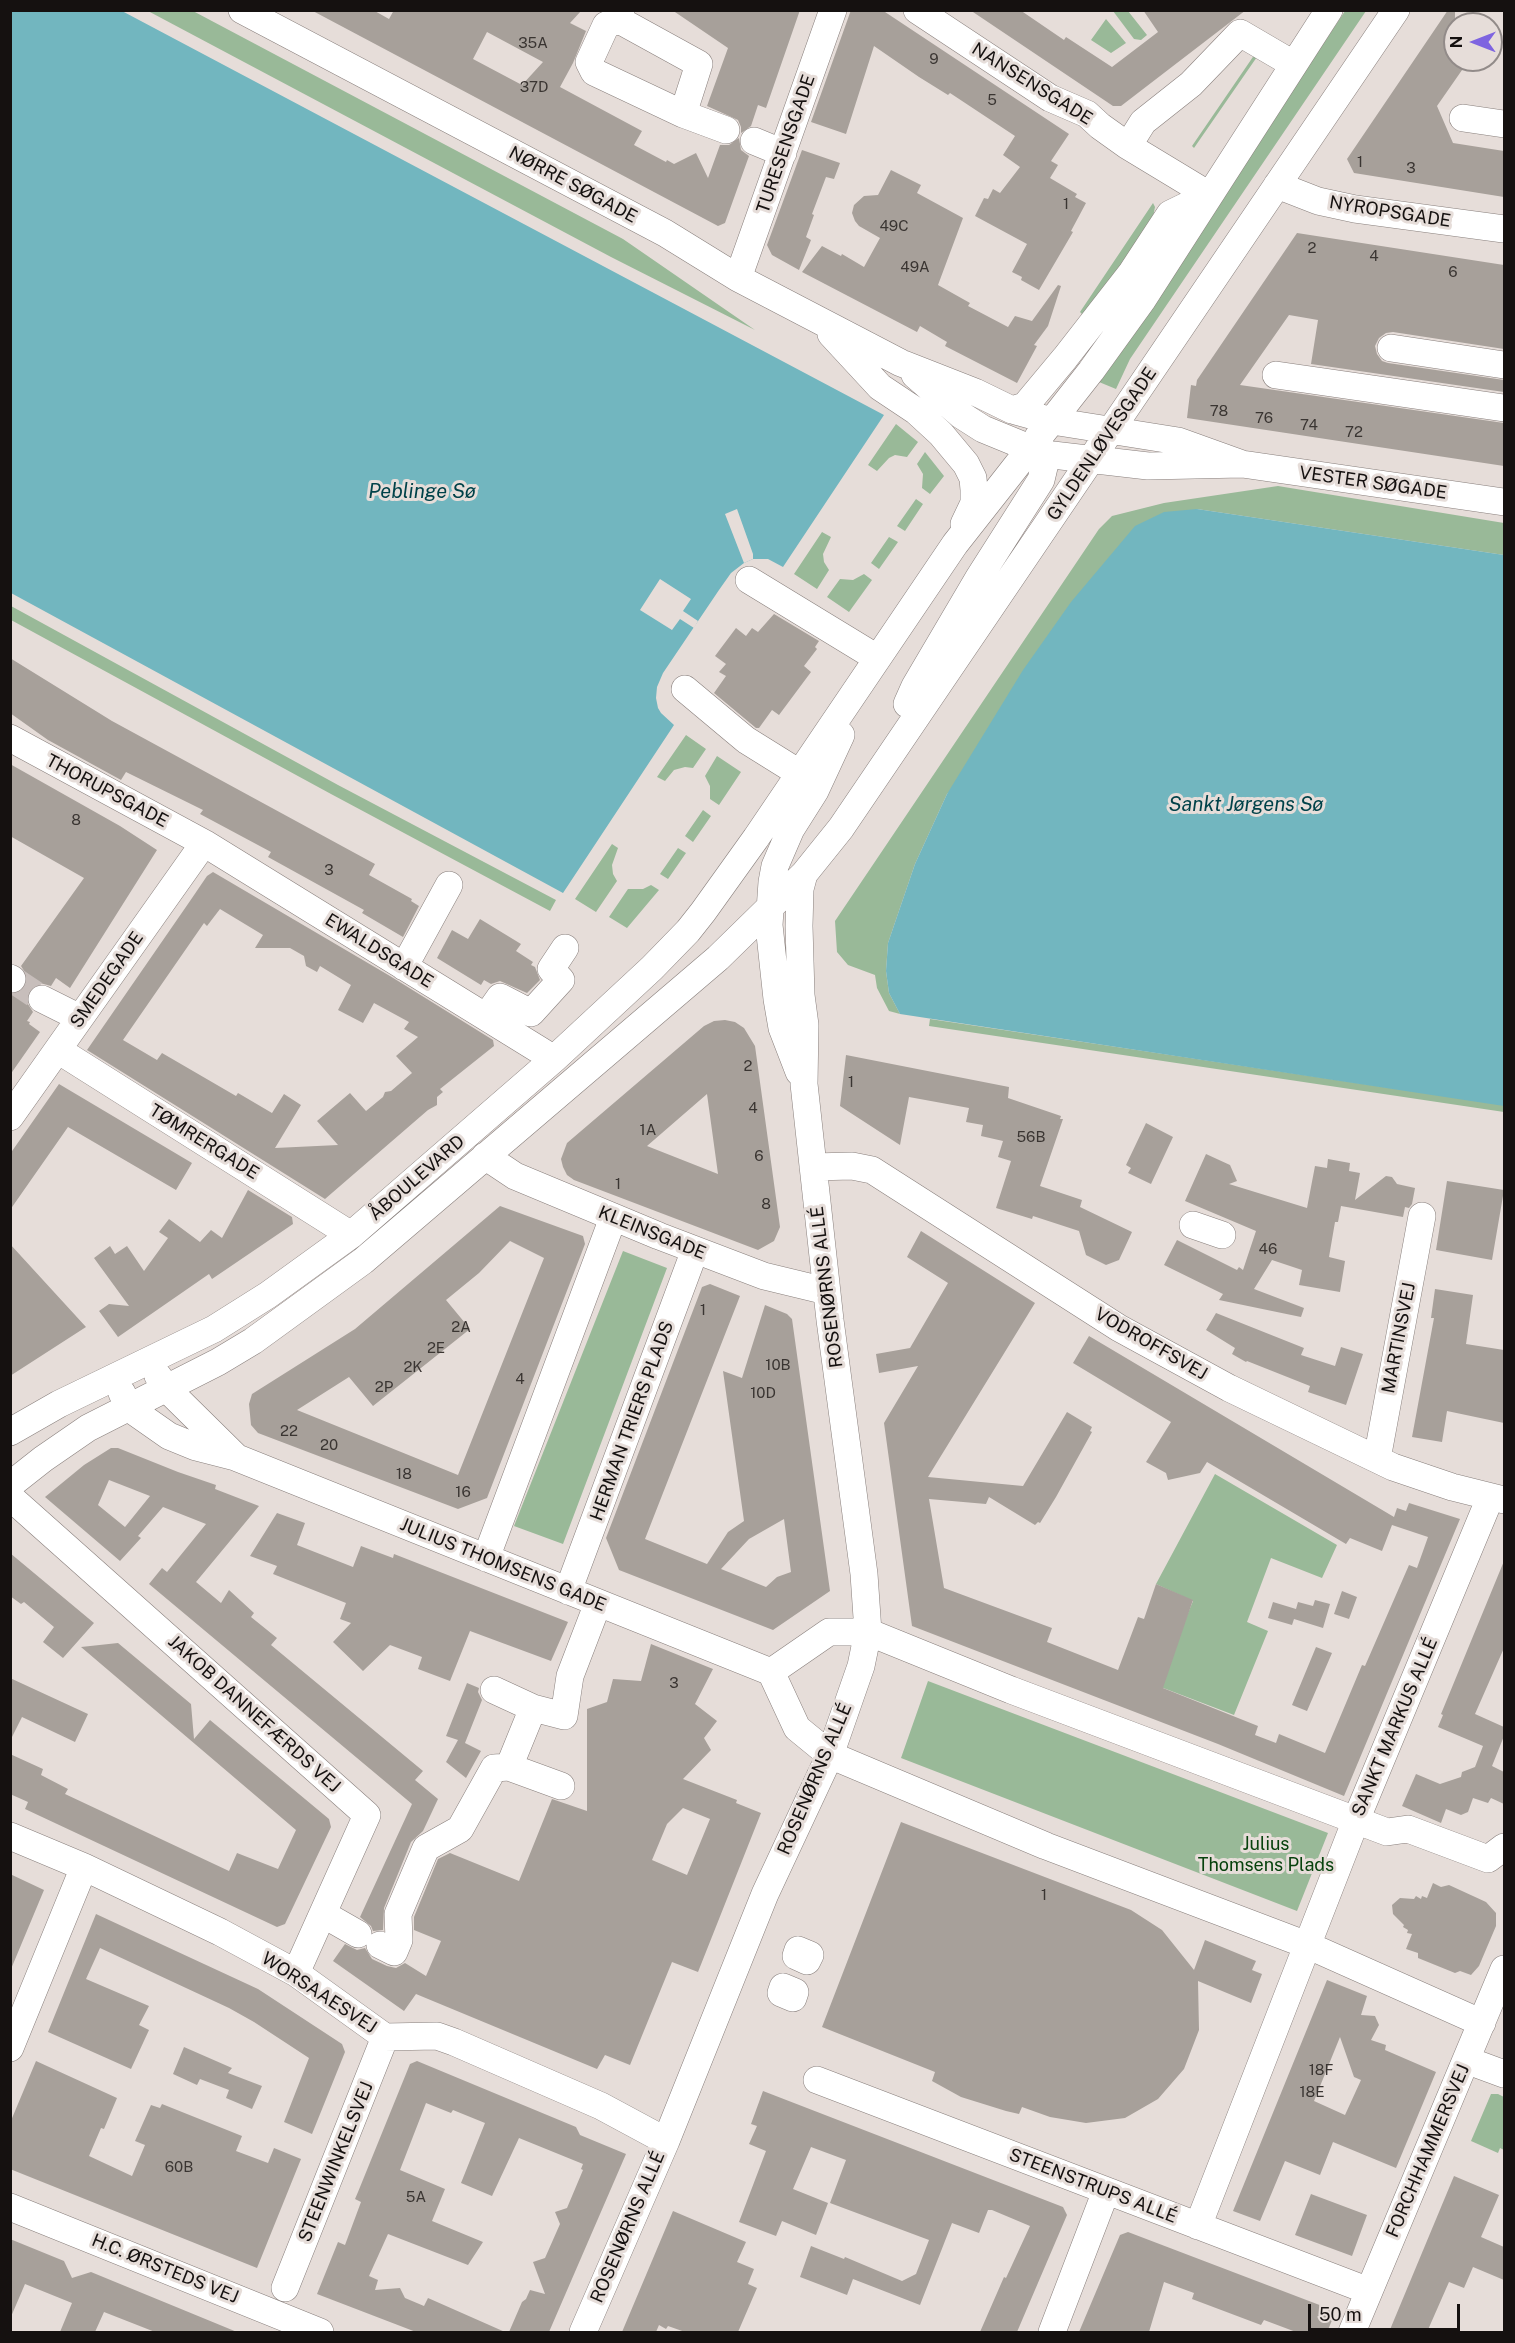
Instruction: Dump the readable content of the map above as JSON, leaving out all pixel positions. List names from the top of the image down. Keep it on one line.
{"streets":{"street":["NANSENSGADE","TURESENSGADE","NØRRE SØGADE","NYROPSGADE","GYLDENLØVESGADE","VESTER SØGADE","THORUPSGADE","EWALDSGADE","SMEDEGADE","TØMRERGADE","ÅBOULEVARD","KLEINSGADE","ROSENØRNS ALLÉ","MARTINSVEJ","VODROFFSVEJ","HERMAN TRIERS PLADS","JULIUS THOMSENS GADE","JAKOB DANNEFÆRDS VEJ","SANKT MARKUS ALLÉ","WORSAAESVEJ","FORCHHAMMERSVEJ","STEENWINKELSVEJ","STEENSTRUPS ALLÉ","H.C. ØRSTEDS VEJ"]},"crossings":[["TURESENSGADE","NØRRE SØGADE"],["NØRRE SØGADE","VESTER SØGADE"],["NYROPSGADE","GYLDENLØVESGADE"],["GYLDENLØVESGADE","VESTER SØGADE"],["GYLDENLØVESGADE","ÅBOULEVARD"],["GYLDENLØVESGADE","ROSENØRNS ALLÉ"],["THORUPSGADE","EWALDSGADE"],["THORUPSGADE","SMEDEGADE"],["EWALDSGADE","SMEDEGADE"],["EWALDSGADE","ÅBOULEVARD"],["SMEDEGADE","TØMRERGADE"],["TØMRERGADE","ÅBOULEVARD"],["ÅBOULEVARD","KLEINSGADE"],["ÅBOULEVARD","ROSENØRNS ALLÉ"],["ÅBOULEVARD","JULIUS THOMSENS GADE"],["KLEINSGADE","ROSENØRNS ALLÉ"],["KLEINSGADE","HERMAN TRIERS PLADS"],["ROSENØRNS ALLÉ","VODROFFSVEJ"],["ROSENØRNS ALLÉ","WORSAAESVEJ"],["MARTINSVEJ","VODROFFSVEJ"],["VODROFFSVEJ","SANKT MARKUS ALLÉ"],["HERMAN TRIERS PLADS","JULIUS THOMSENS GADE"],["JAKOB DANNEFÆRDS VEJ","WORSAAESVEJ"],["SANKT MARKUS ALLÉ","STEENSTRUPS ALLÉ"],["WORSAAESVEJ","STEENWINKELSVEJ"],["FORCHHAMMERSVEJ","STEENSTRUPS ALLÉ"]],"water":["Peblinge Sø","Sankt Jørgens Sø"],"parks":["Julius Thomsens Plads"],"house_numbers":["35A","9","37D","5","1","3","1","49C","2","4","49A","6","78","76","74","72","8","3","2","1","4","1A","56B","6","1","8","46","1","2A","2E","10B","2K","4","2P","10D","22","20","18","16","3","1","18F","18E","60B","5A"],"scale_bar":"50 m","north":"left"}
